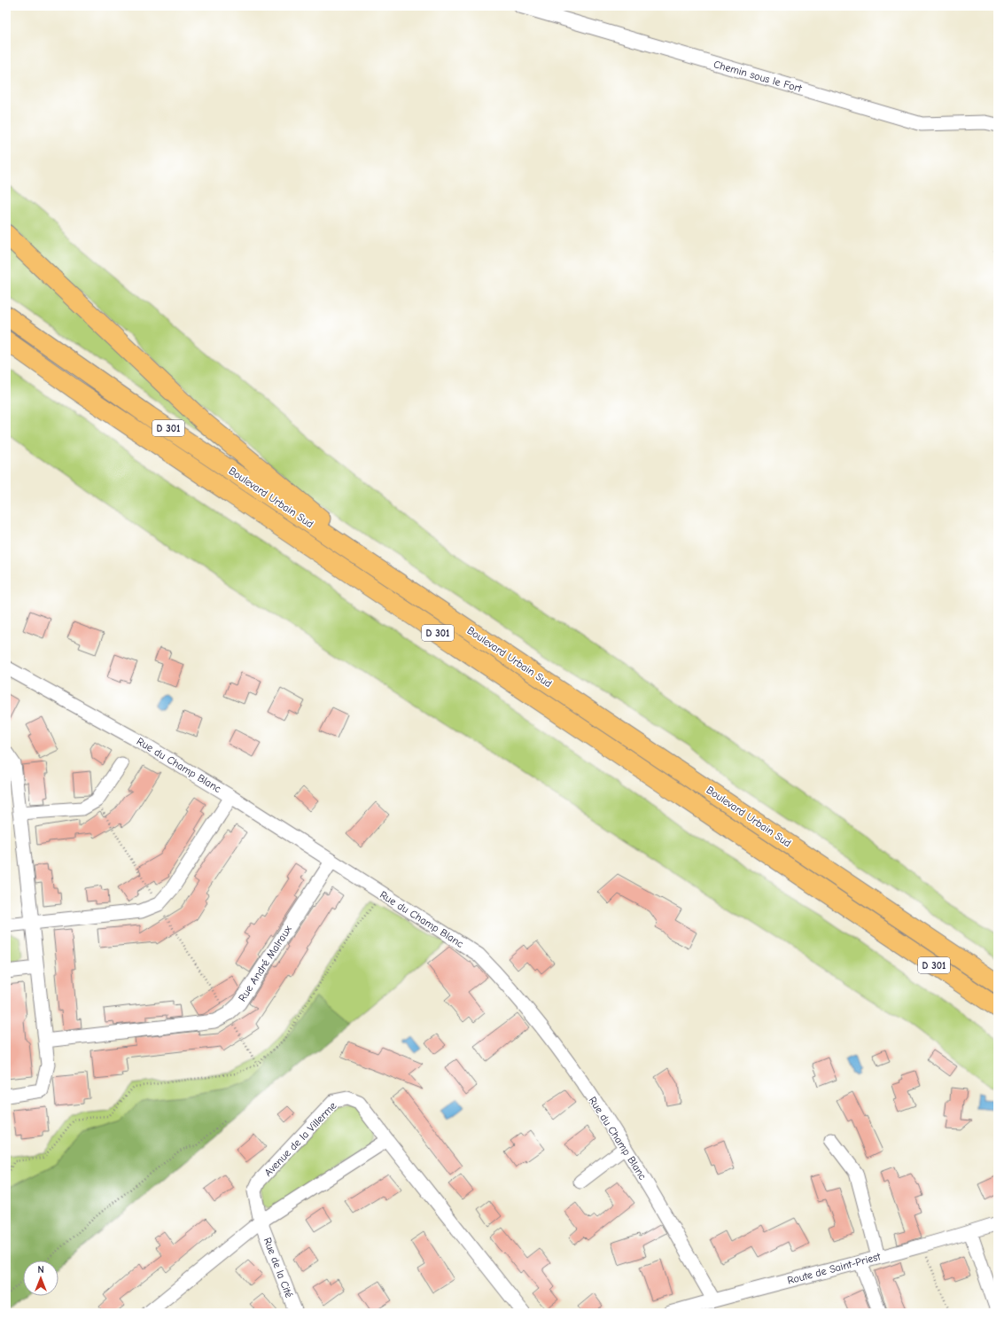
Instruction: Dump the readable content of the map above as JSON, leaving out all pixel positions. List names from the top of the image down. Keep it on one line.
{"streets":{"highway":["D 301","Boulevard Urbain Sud"],"street":["Chemin sous le Fort","Rue du Champ Blanc","Rue André Malraux","Avenue de la Villerme","Rue de la Cité","Route de Saint-Priest"]},"crossings":[["Rue du Champ Blanc","Rue André Malraux"],["Rue du Champ Blanc","Route de Saint-Priest"],["Avenue de la Villerme","Rue de la Cité"]],"north":"top"}
